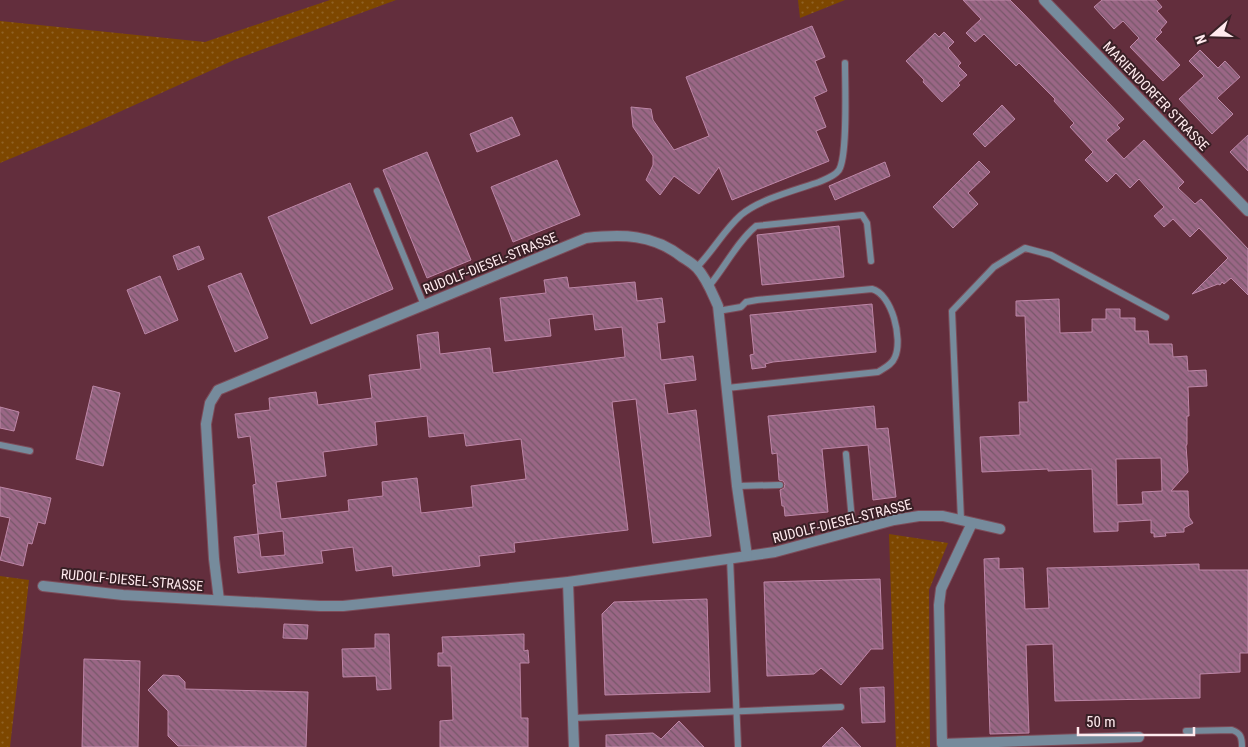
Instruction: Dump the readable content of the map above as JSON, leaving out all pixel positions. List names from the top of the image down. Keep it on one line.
{"streets":{"street":["MARIENDORFER STRASSE","RUDOLF-DIESEL-STRASSE"]},"scale_bar":"50 m","north":"left"}
